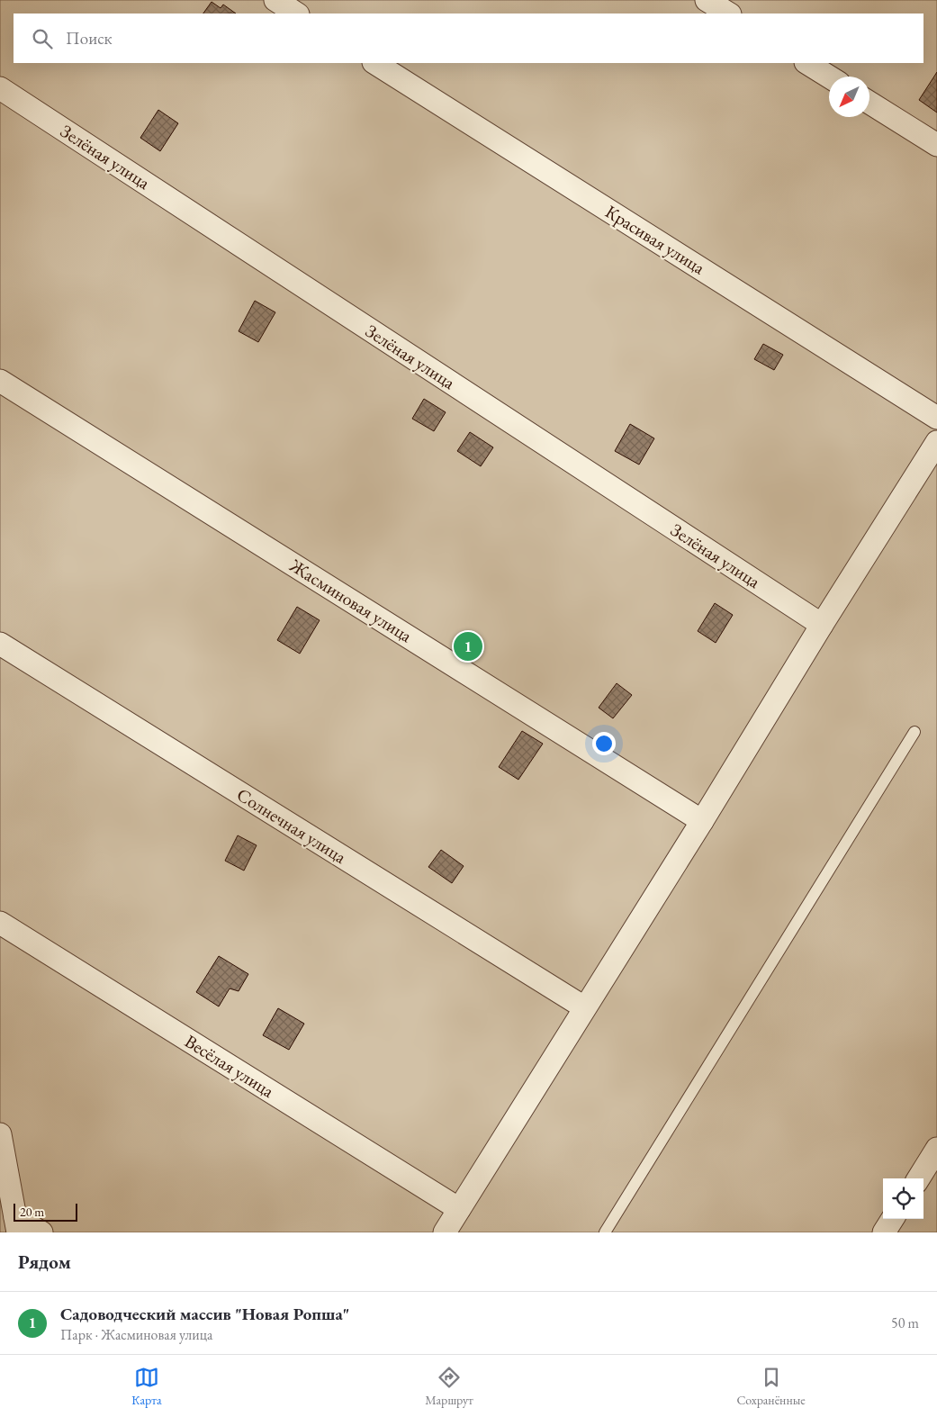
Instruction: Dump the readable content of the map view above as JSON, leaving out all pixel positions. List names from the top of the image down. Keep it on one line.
{"streets":{"street":["Зелёная улица","Красивая улица","Жасминовая улица","Солнечная улица","Весёлая улица"]},"scale_bar":"20 m","north":"bottom left","page":{"search":"Поиск","pins":"1","scale":"20 m","heading":"Рядом","list":[{"mark":"1","name":"Садоводческий массив \"Новая Ропша\"","note":"Парк · Жасминовая улица","value":"50 m"}],"nav":["Карта","Маршрут","Сохранённые"]}}
